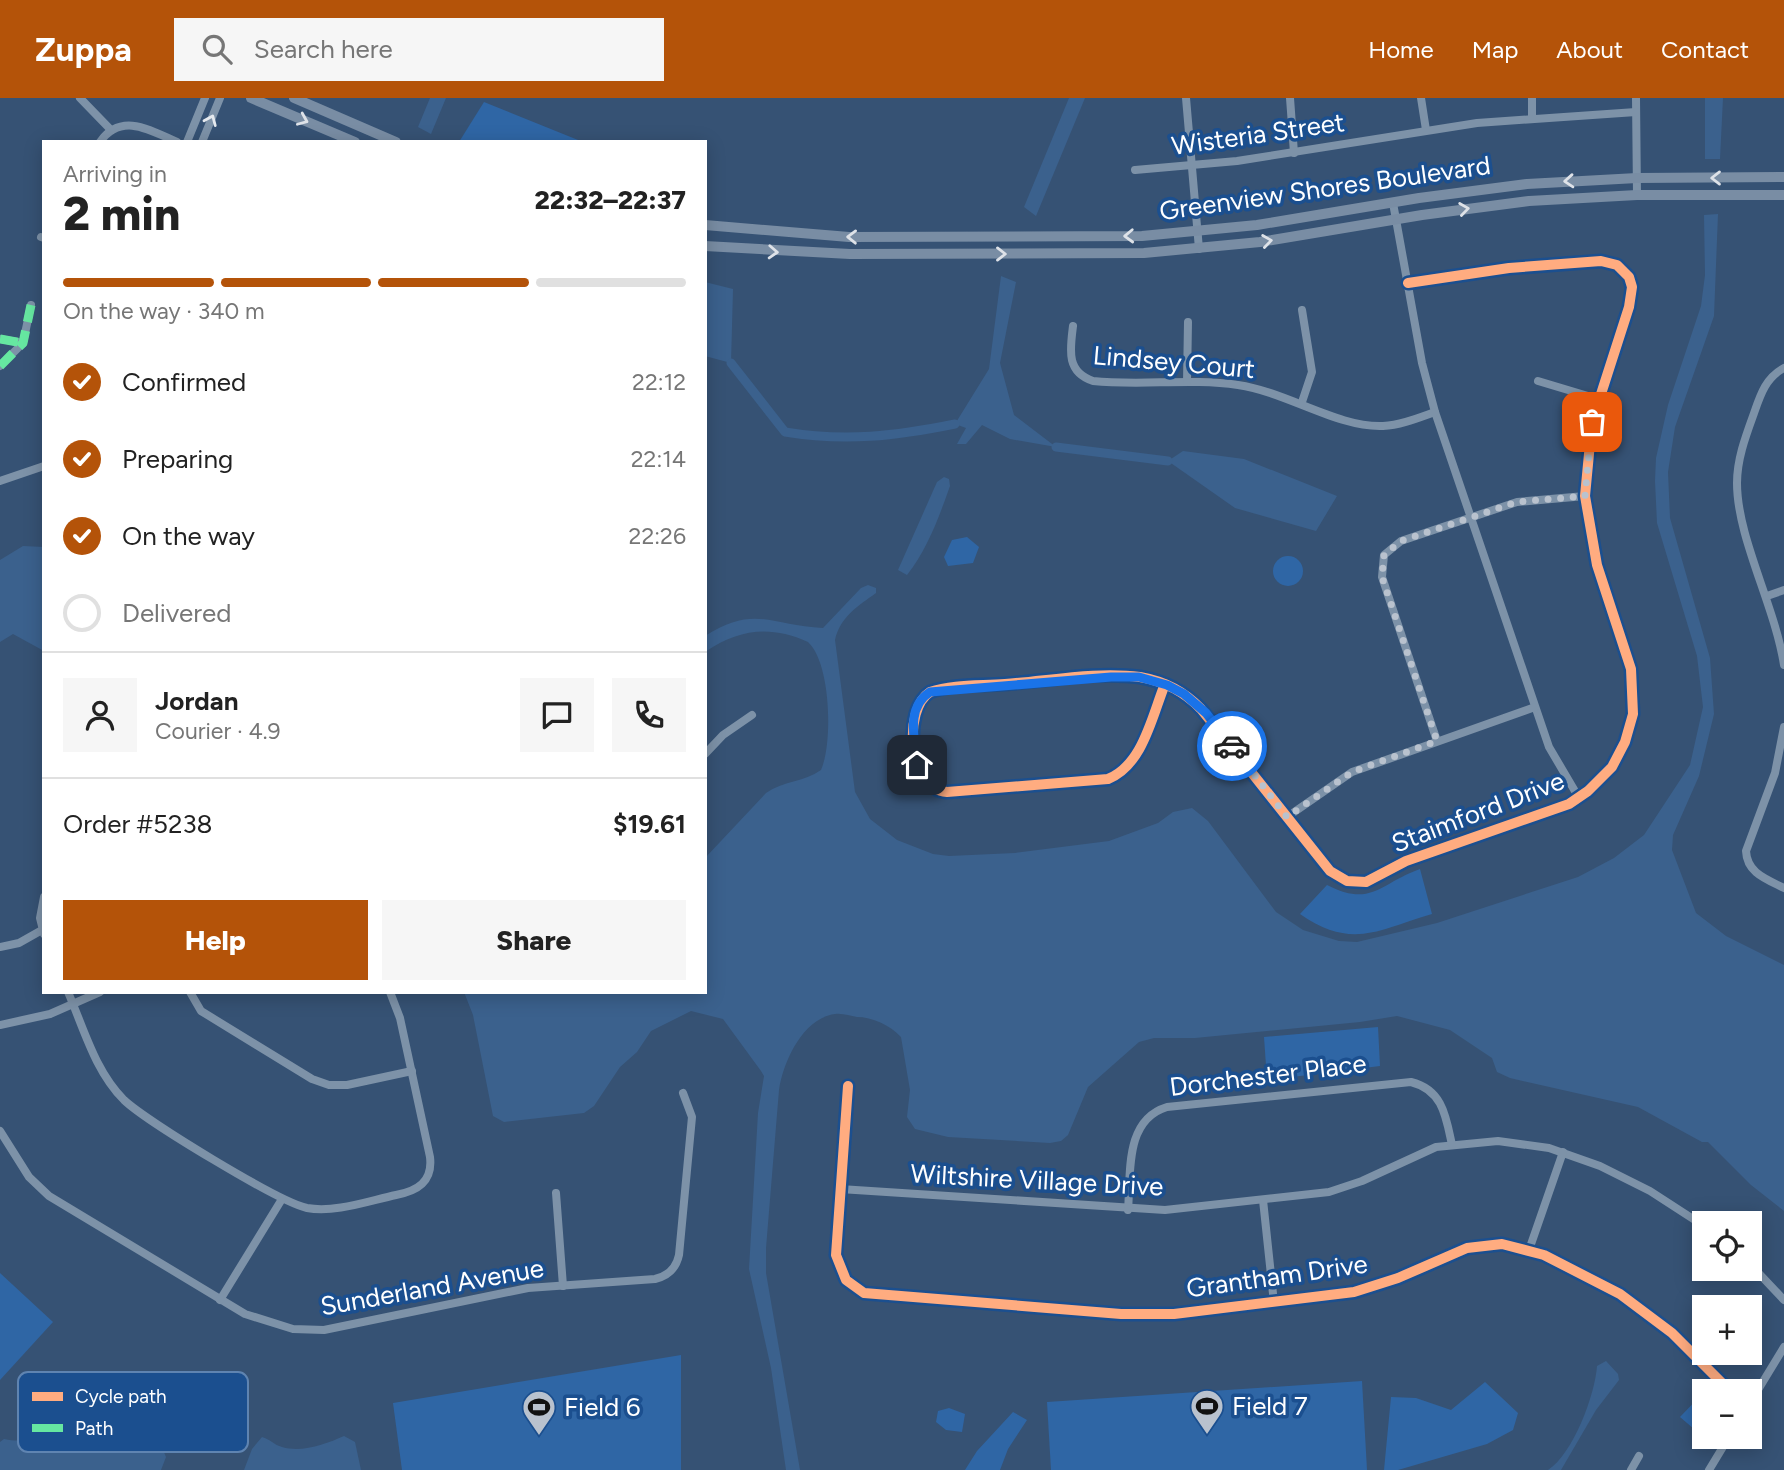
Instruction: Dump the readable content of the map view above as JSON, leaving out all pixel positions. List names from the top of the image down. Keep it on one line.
{"streets":{"street":["Wisteria Street","Greenview Shores Boulevard","Lindsey Court","Staimford Drive","Dorchester Place","Wiltshire Village Drive","Grantham Drive","Sunderland Avenue"]},"crossings":[["Dorchester Place","Wiltshire Village Drive"],["Wiltshire Village Drive","Grantham Drive"]],"places":{"sports":["Field 7","Field 6"]},"legend":["Cycle path","Path"],"page":{"header":"Zuppa","search":"Search here","nav":["Home","Map","About","Contact"],"heading":["2 min","Arriving in","22:32–22:37"],"panel":["Jordan","Courier · 4.9","Order #5238","$19.61"],"bar":"On the way · 340 m","list":[["Confirmed","22:12"],["Preparing","22:14"],["On the way","22:26"],"Delivered"],"buttons":["Help","Share"],"map_buttons":["+","−"]}}
